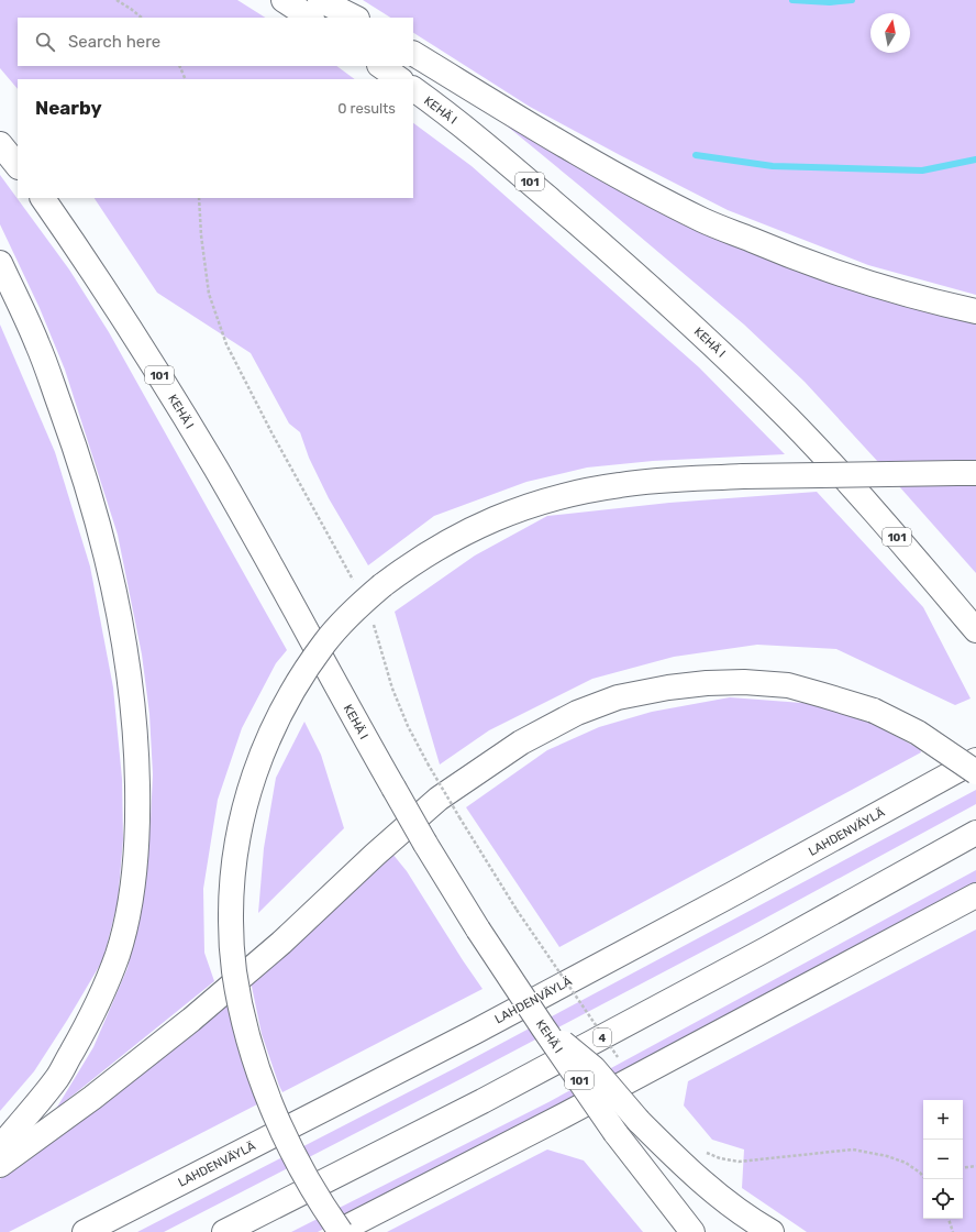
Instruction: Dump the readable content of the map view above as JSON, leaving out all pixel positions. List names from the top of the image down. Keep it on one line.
{"streets":{"highway":["KEHÄ I","101","LAHDENVÄYLÄ","4"]},"north":"top","page":{"search":"Search here","heading":["Nearby","0 results"],"map_buttons":["+","−"]}}
